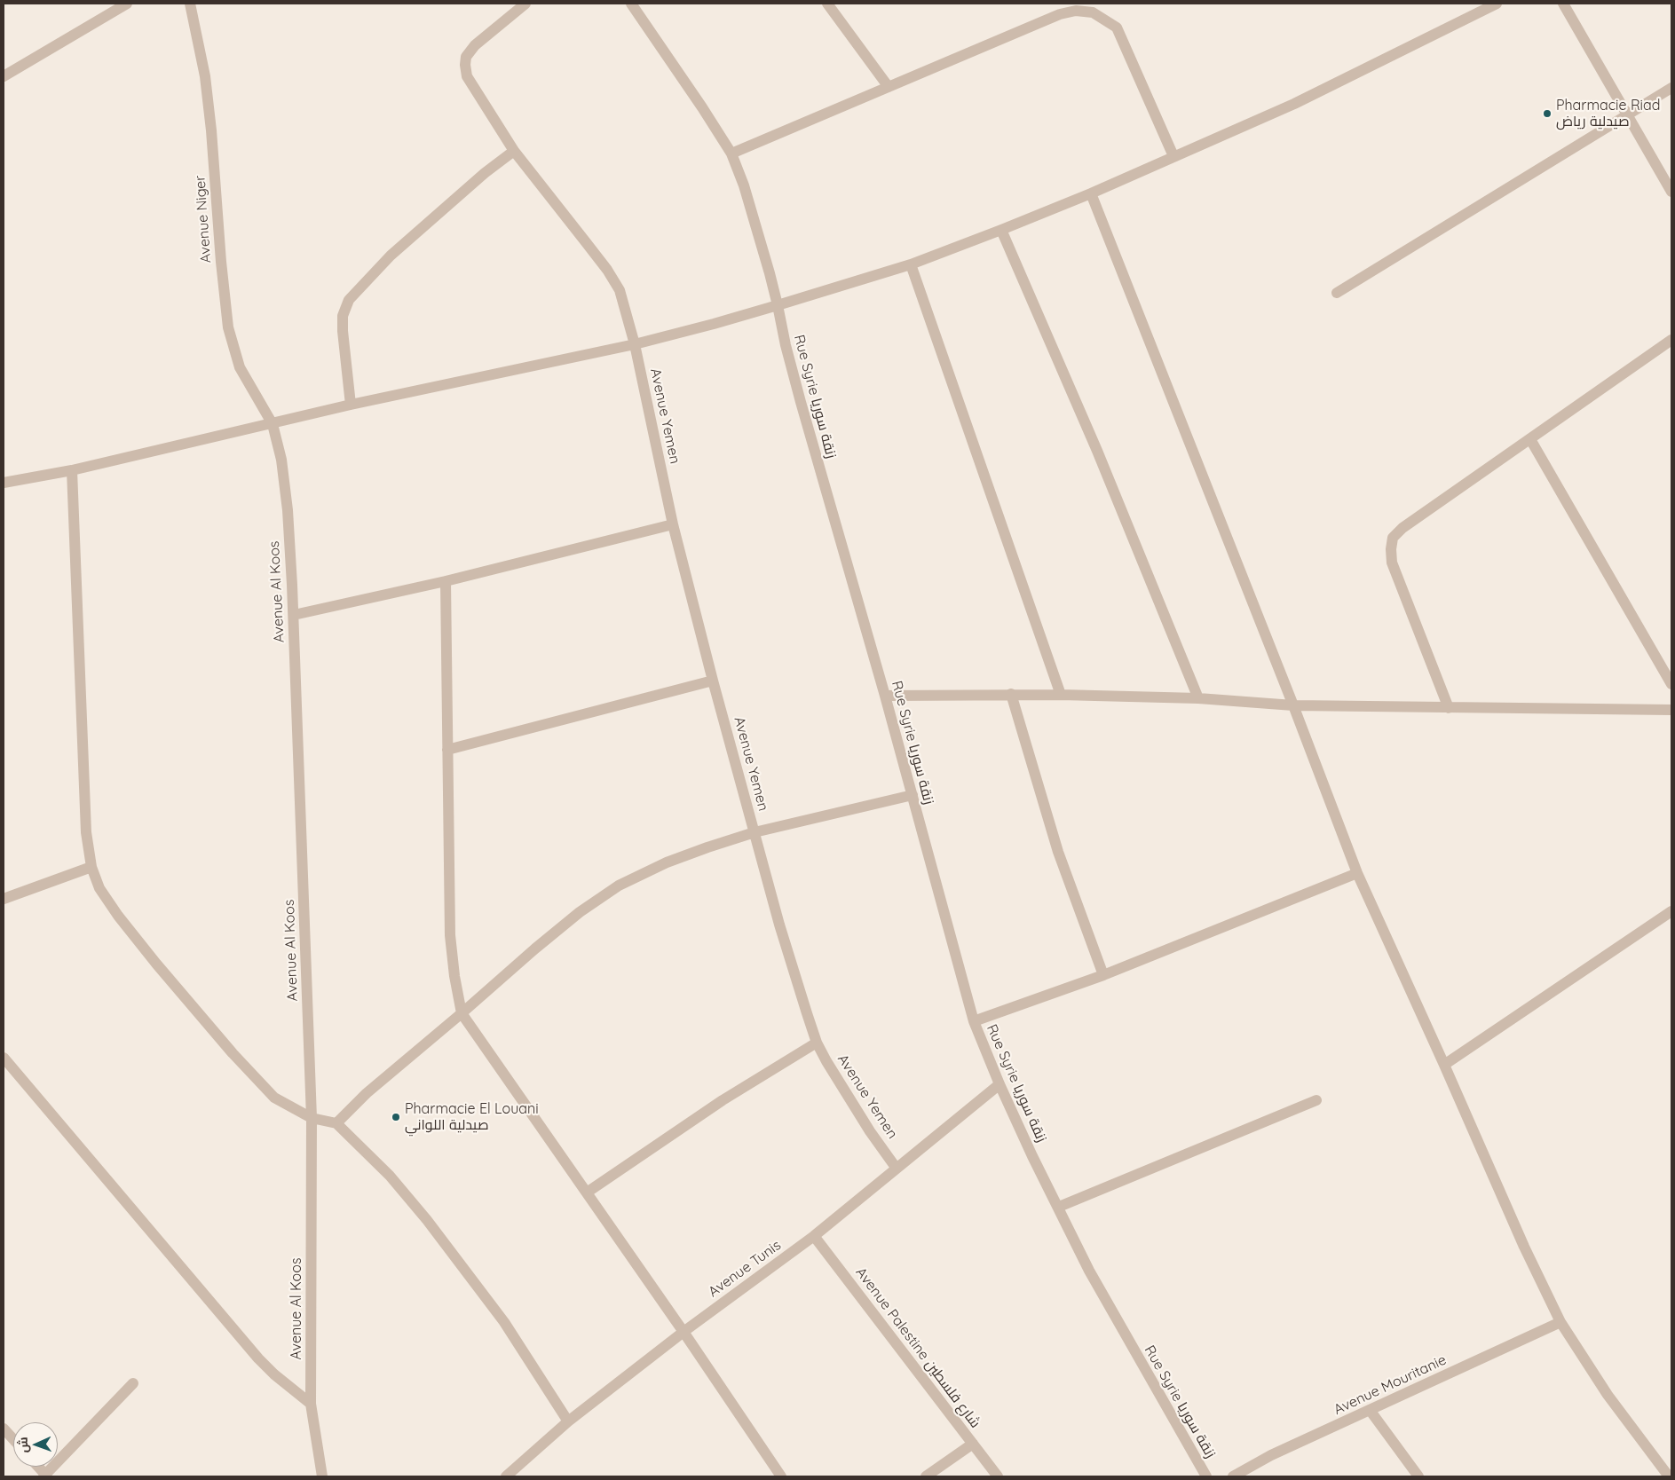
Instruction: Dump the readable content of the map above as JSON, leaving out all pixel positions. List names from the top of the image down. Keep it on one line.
{"streets":{"street":["Avenue Niger","Rue Syrie زنقة سوريا","Avenue Yemen","Avenue Al Koos","Avenue Tunis","Avenue Palestine شارع فلسطين","Avenue Mouritanie"]},"crossings":[["Avenue Niger","Avenue Al Koos"],["Rue Syrie زنقة سوريا","Avenue Tunis"],["Avenue Yemen","Avenue Tunis"],["Avenue Tunis","Avenue Palestine شارع فلسطين"]],"places":["Pharmacie Riad صيدلية رياض","Pharmacie El Louani صيدلية اللواني"],"north":"left"}
